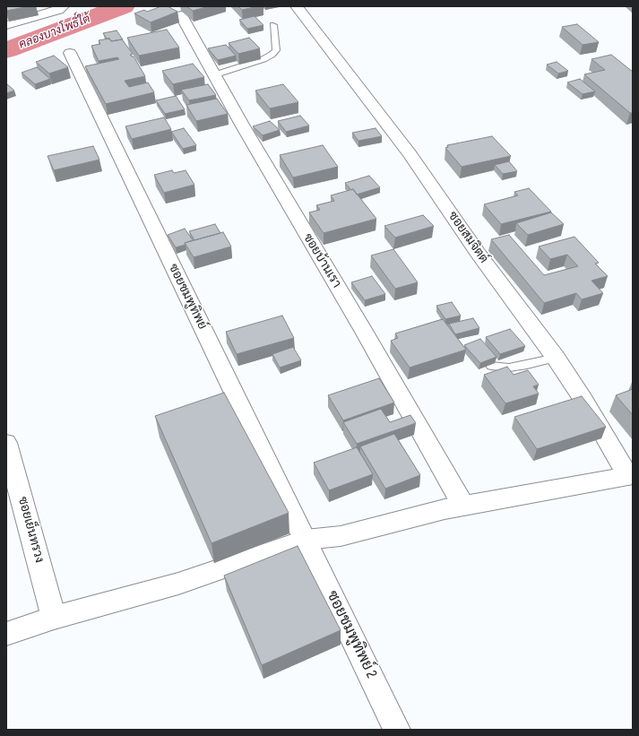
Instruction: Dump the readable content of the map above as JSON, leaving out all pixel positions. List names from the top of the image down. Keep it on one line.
{"streets":{"street":["ซอยสมจิตต์","ซอยบ้านเรา","ซอยชมพูทิพย์","ซอยเย็นทรวง","ซอยชมพูทิพย์ 2"]},"crossings":[["ซอยชมพูทิพย์","ซอยชมพูทิพย์ 2"]],"water":["คลองบางโพธิ์ใต้"]}
